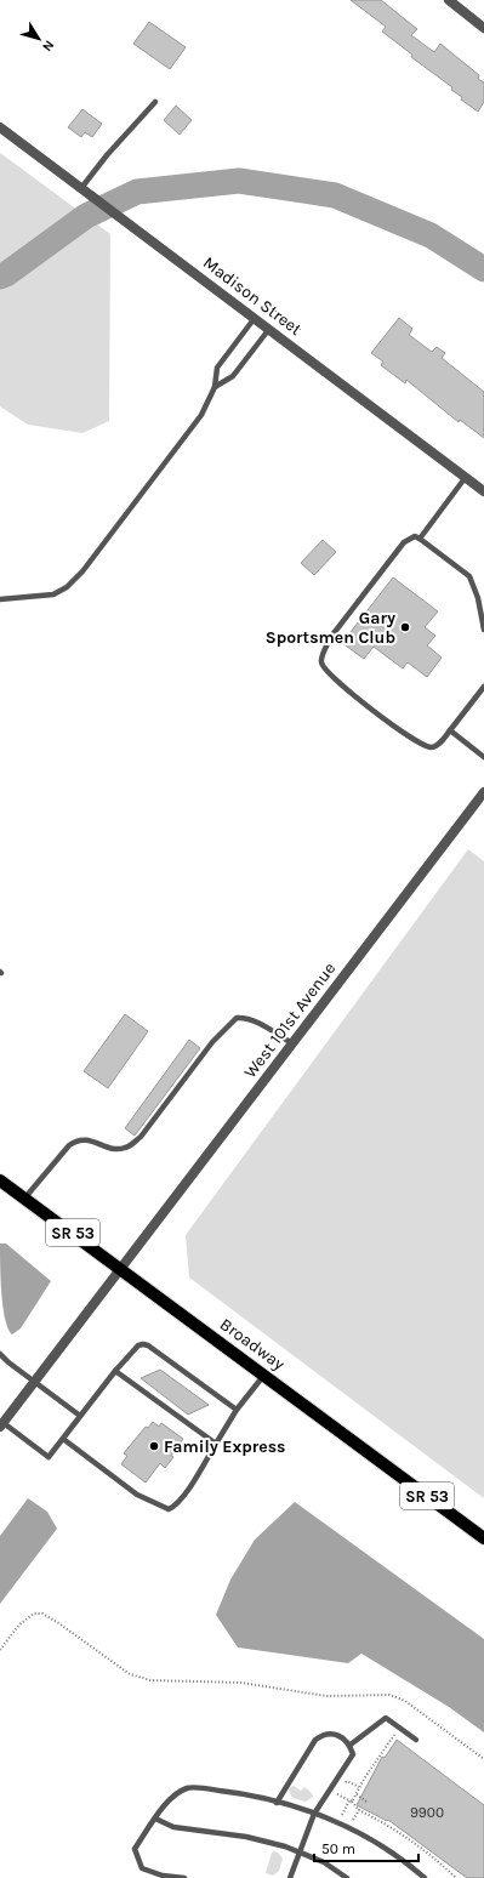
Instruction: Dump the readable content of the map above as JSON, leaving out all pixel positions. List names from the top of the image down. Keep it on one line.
{"streets":{"main road":["SR 53","Broadway"],"street":["Madison Street","West 101st Avenue"]},"crossings":[["West 101st Avenue","Broadway"]],"places":["Gary Sportsmen Club","Family Express"],"house_numbers":["9900"],"scale_bar":"50 m","north":"bottom right"}
